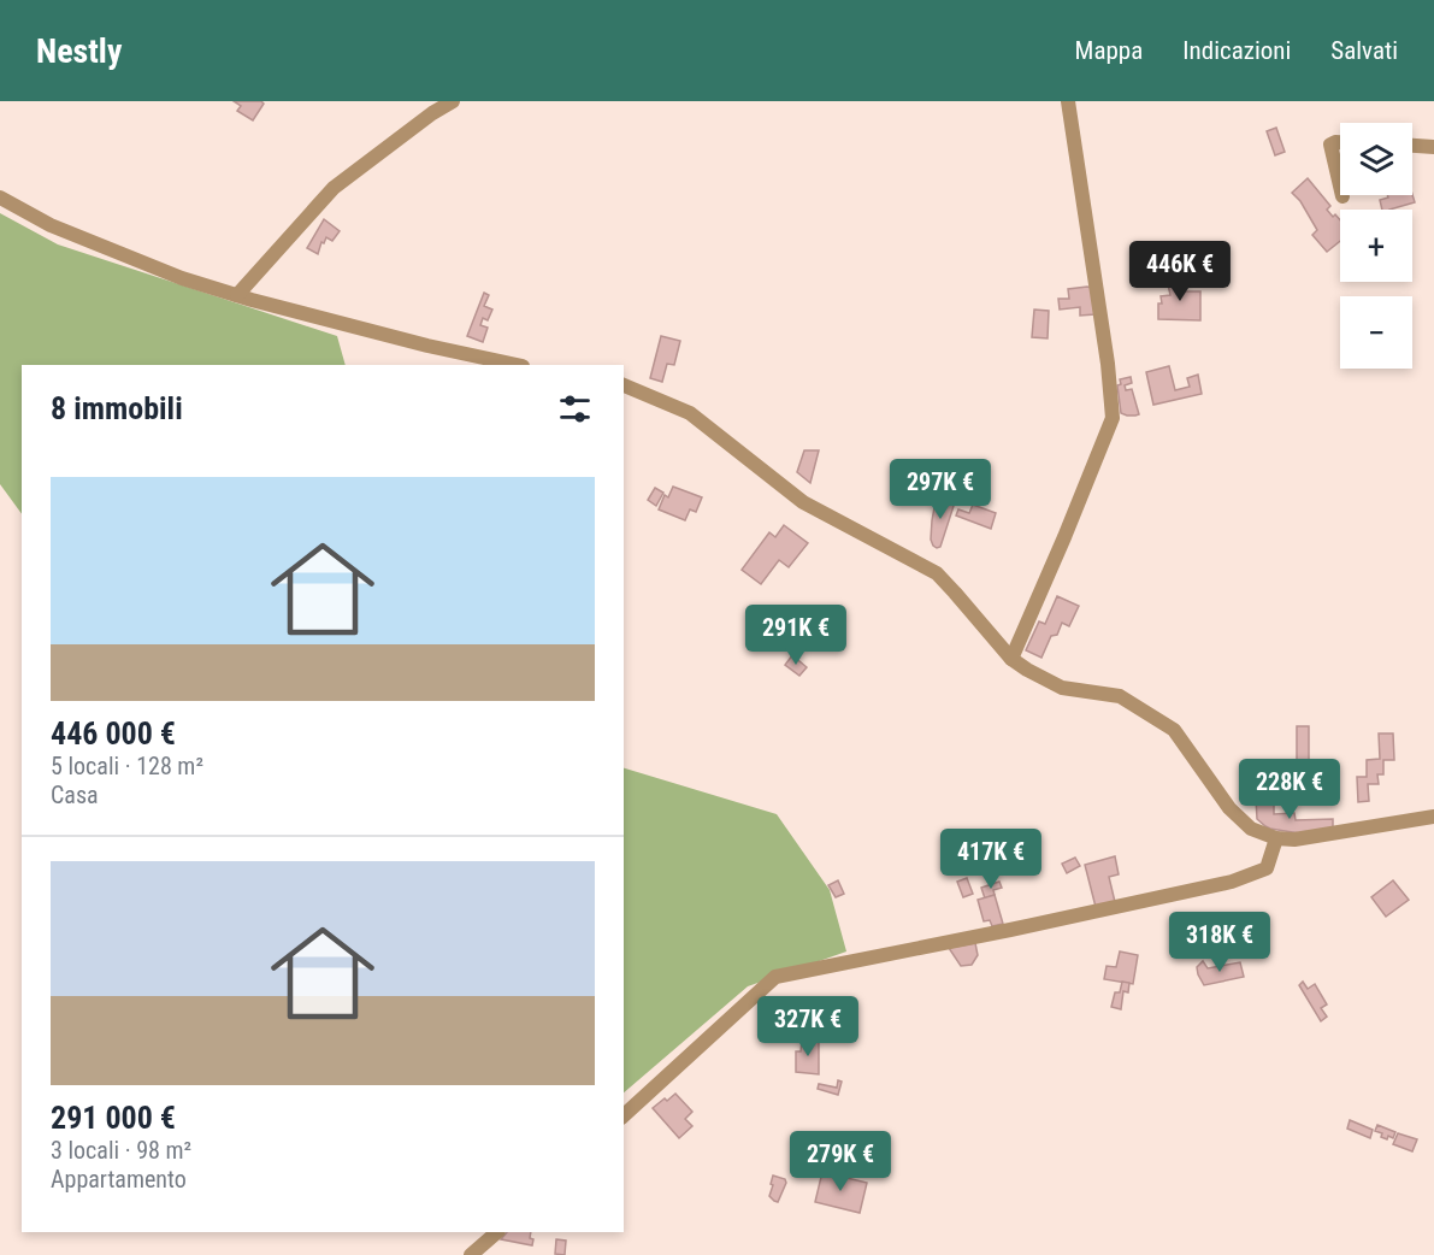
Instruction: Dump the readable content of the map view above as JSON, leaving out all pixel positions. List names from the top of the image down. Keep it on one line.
{"page":{"header":"Nestly","nav":["Mappa","Indicazioni","Salvati"],"map_buttons":["+","−"],"price":["446K €","297K €","291K €","228K €","417K €","318K €","327K €","279K €"],"heading":"8 immobili","list":[{"name":"446 000 €","note":"5 locali · 128 m² · Casa"},{"name":"291 000 €","note":"3 locali · 98 m² · Appartamento"}]}}
